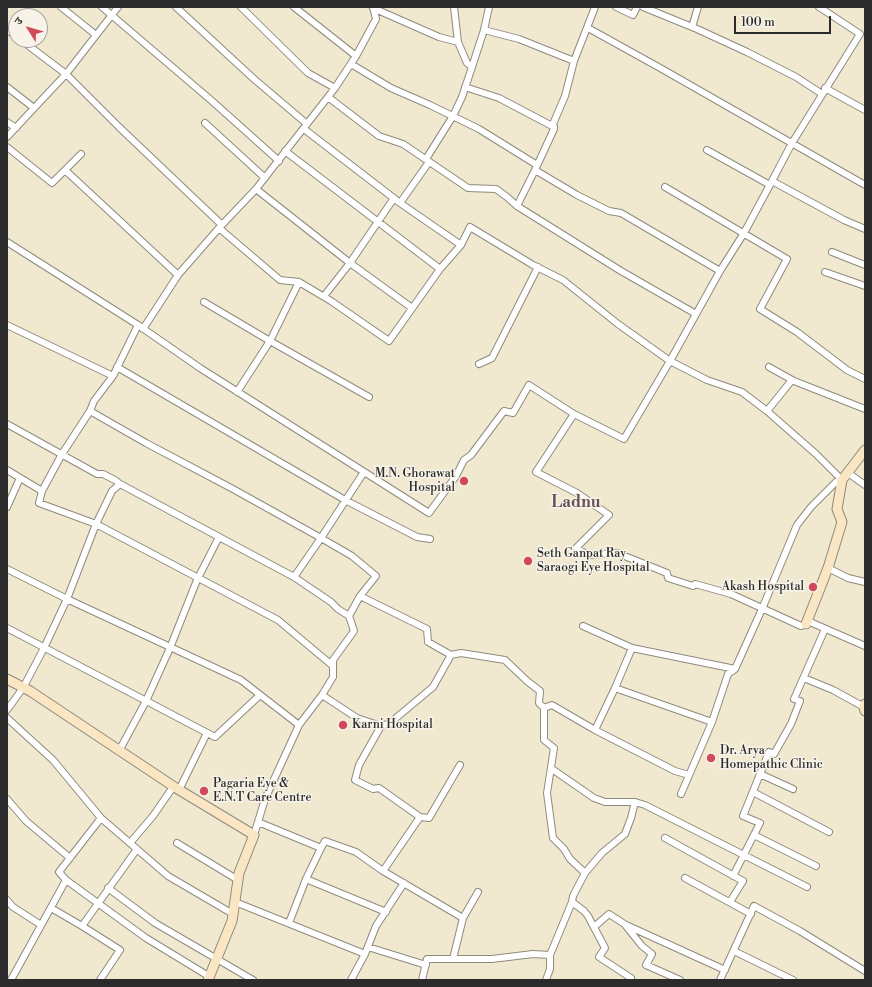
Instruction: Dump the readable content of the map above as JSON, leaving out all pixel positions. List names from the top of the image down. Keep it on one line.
{"districts":["Ladnu"],"places":["M.N. Ghorawat Hospital","Seth Ganpat Ray Saraogi Eye Hospital","Akash Hospital","Karni Hospital","Dr. Arya Homepathic Clinic","Pagaria Eye & E.N.T Care Centre"],"scale_bar":"100 m","north":"top left"}
